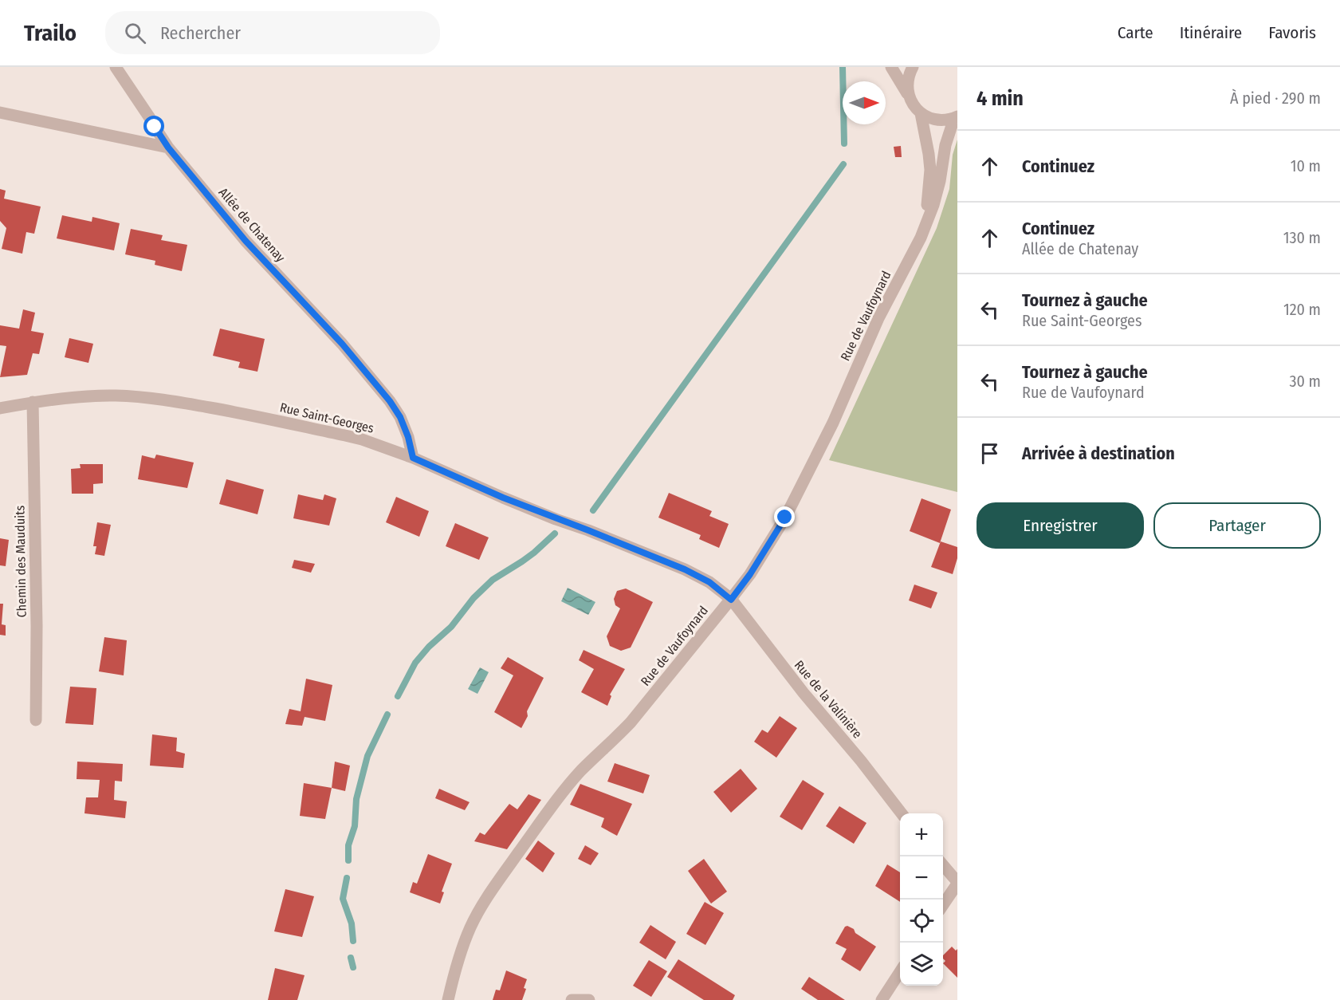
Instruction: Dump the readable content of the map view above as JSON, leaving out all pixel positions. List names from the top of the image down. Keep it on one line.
{"streets":{"street":["Allée de Chatenay","Rue de Vaufoynard","Rue Saint-Georges","Chemin des Mauduits","Rue de la Valinière"]},"crossings":[["Allée de Chatenay","Rue Saint-Georges"],["Rue de Vaufoynard","Rue Saint-Georges"],["Rue de Vaufoynard","Rue de la Valinière"],["Rue Saint-Georges","Chemin des Mauduits"],["Rue Saint-Georges","Rue de la Valinière"]],"north":"right","page":{"header":"Trailo","search":"Rechercher","nav":["Carte","Itinéraire","Favoris"],"heading":["4 min","À pied · 290 m"],"list":[["Continuez","10 m"],["Continuez","Allée de Chatenay","130 m"],["Tournez à gauche","Rue Saint-Georges","120 m"],["Tournez à gauche","Rue de Vaufoynard","30 m"],"Arrivée à destination"],"buttons":["Enregistrer","Partager"],"map_buttons":["+","−"]}}
